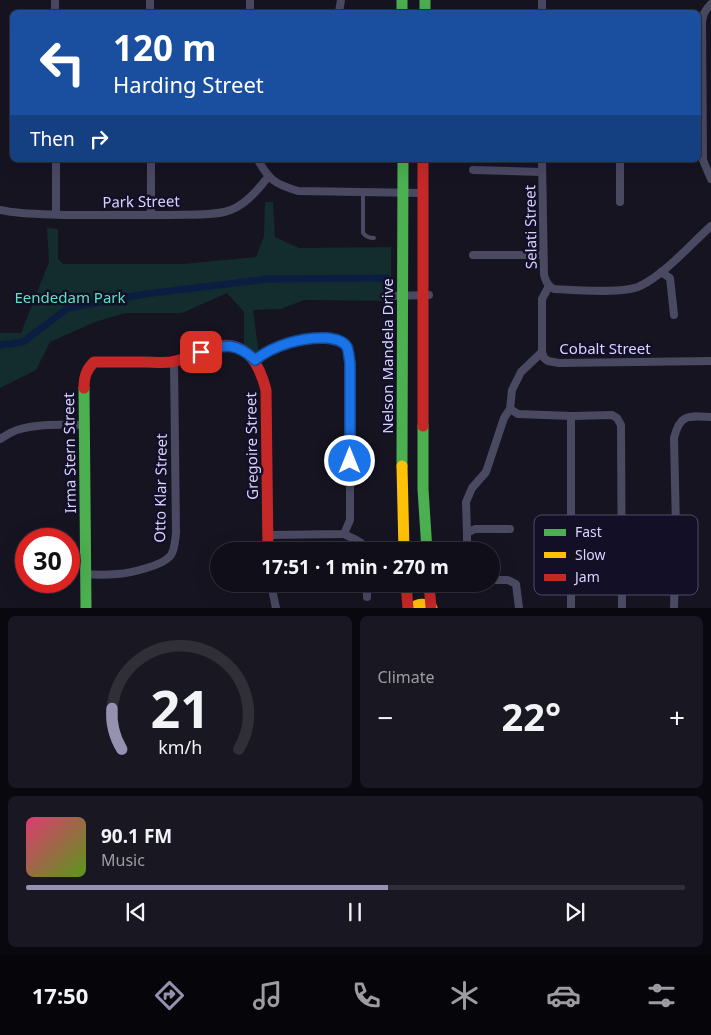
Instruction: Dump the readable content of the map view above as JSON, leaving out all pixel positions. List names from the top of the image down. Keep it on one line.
{"streets":{"street":["Park Street","Selati Street","Cobalt Street","Nelson Mandela Drive","Gregoire Street","Irma Stern Street","Otto Klar Street"]},"crossings":[["Selati Street","Cobalt Street"],["Irma Stern Street","Otto Klar Street"]],"parks":["Eendedam Park"],"legend":["Fast","Slow","Jam"],"page":{"turn":["120 m","Harding Street"],"then":"Then","limit":"30","trip":"17:51 · 1 min · 270 m","tile":"Climate","heat":["−","22°","+"],"song":["90.1 FM","Music"],"tabs":"17:50","gauge":["21","km/h"]}}
